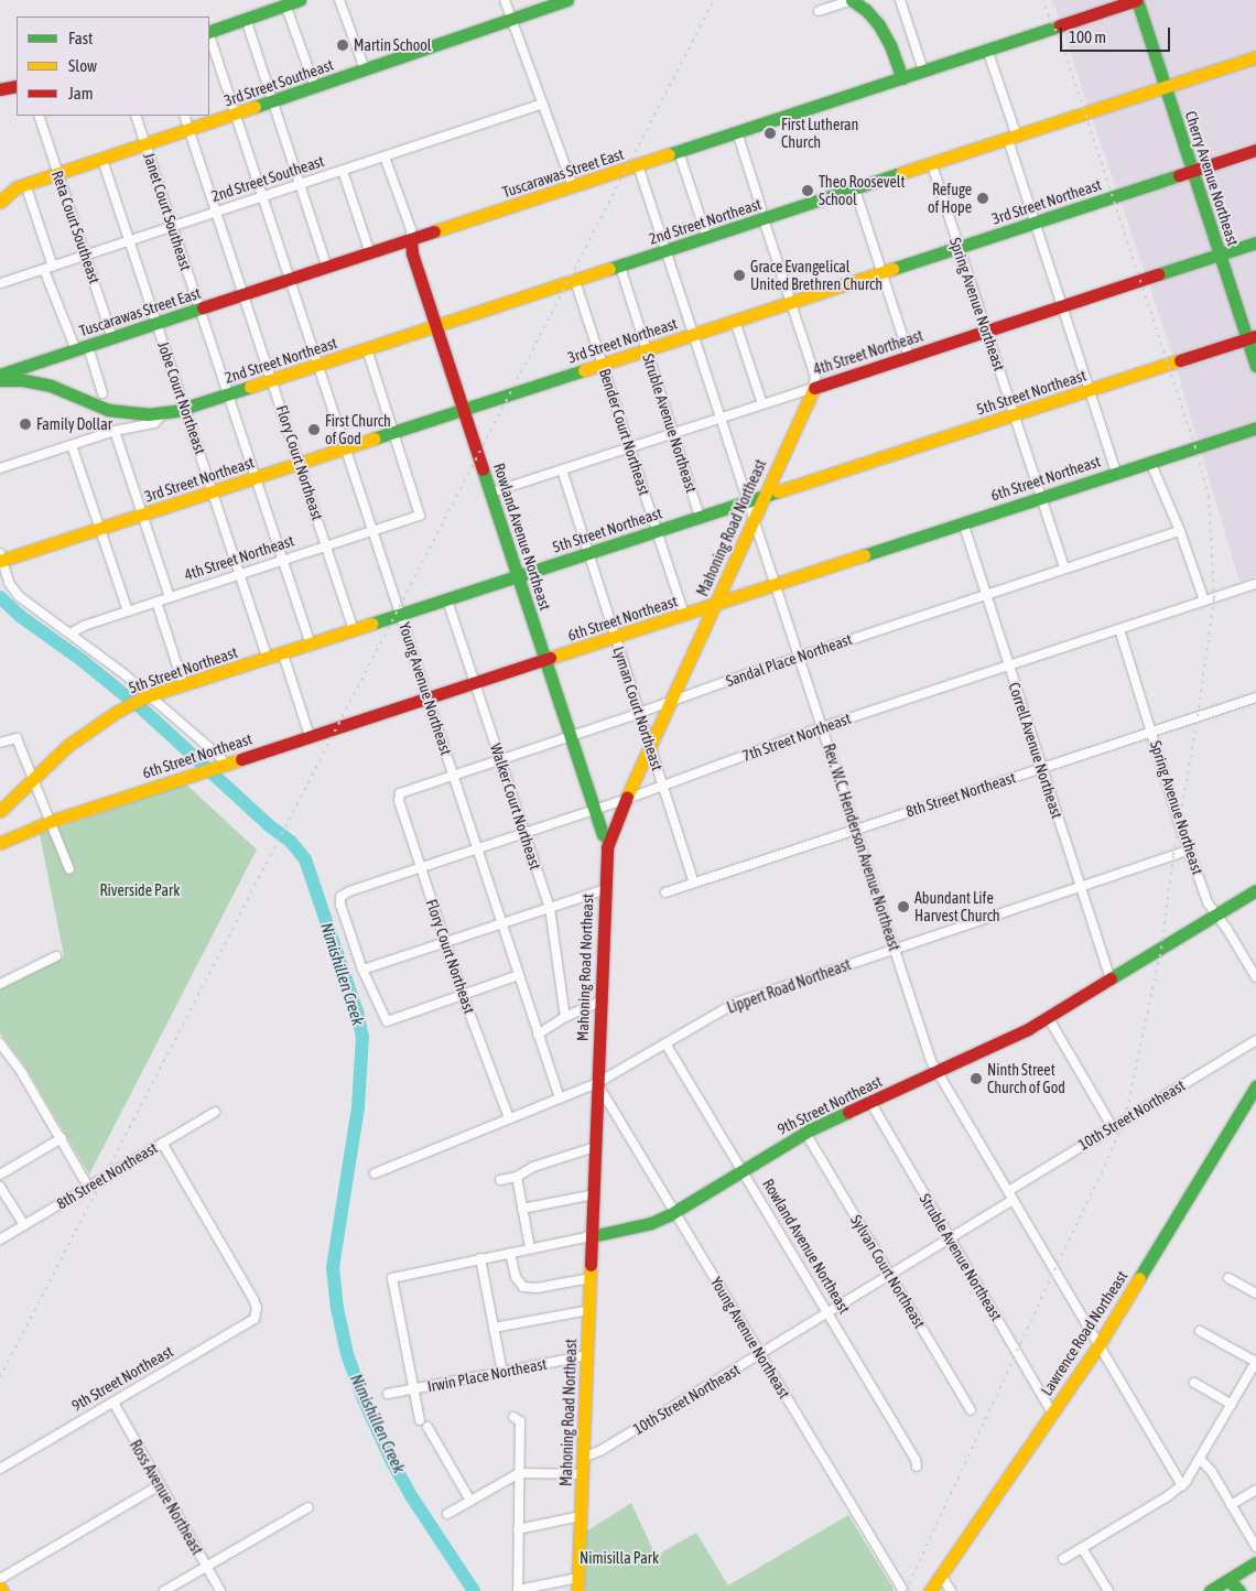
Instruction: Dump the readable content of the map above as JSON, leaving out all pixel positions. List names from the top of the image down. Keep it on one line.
{"streets":{"street":["3rd Street Southeast","Tuscarawas Street East","2nd Street Southeast","Cherry Avenue Northeast","3rd Street Northeast","Janet Court Southeast","2nd Street Northeast","Reta Court Southeast","Spring Avenue Northeast","4th Street Northeast","5th Street Northeast","Jobe Court Northeast","Struble Avenue Northeast","Bender Court Northeast","Flory Court Northeast","6th Street Northeast","Mahoning Road Northeast","Rowland Avenue Northeast","Sandal Place Northeast","Young Avenue Northeast","Lyman Court Northeast","7th Street Northeast","Correll Avenue Northeast","8th Street Northeast","Walker Court Northeast","Rev. W.C. Henderson Avenue Northeast","Lippert Road Northeast","9th Street Northeast","10th Street Northeast","Sylvan Court Northeast","Lawrence Road Northeast","Irwin Place Northeast","Ross Avenue Northeast"]},"crossings":[["3rd Street Southeast","Janet Court Southeast"],["3rd Street Southeast","Reta Court Southeast"],["3rd Street Southeast","Jobe Court Northeast"],["3rd Street Southeast","Flory Court Northeast"],["3rd Street Southeast","Young Avenue Northeast"],["Tuscarawas Street East","Cherry Avenue Northeast"],["Tuscarawas Street East","Janet Court Southeast"],["Tuscarawas Street East","Reta Court Southeast"],["Tuscarawas Street East","Jobe Court Northeast"],["Tuscarawas Street East","Flory Court Northeast"],["Tuscarawas Street East","Rowland Avenue Northeast"],["Tuscarawas Street East","Young Avenue Northeast"],["Tuscarawas Street East","Rev. W.C. Henderson Avenue Northeast"],["2nd Street Southeast","Janet Court Southeast"],["2nd Street Southeast","Reta Court Southeast"],["2nd Street Southeast","Jobe Court Northeast"],["2nd Street Southeast","Flory Court Northeast"],["2nd Street Southeast","Young Avenue Northeast"],["Cherry Avenue Northeast","3rd Street Northeast"],["Cherry Avenue Northeast","2nd Street Northeast"],["Cherry Avenue Northeast","4th Street Northeast"],["Cherry Avenue Northeast","5th Street Northeast"],["3rd Street Northeast","Janet Court Southeast"],["3rd Street Northeast","Spring Avenue Northeast"],["3rd Street Northeast","4th Street Northeast"],["3rd Street Northeast","Jobe Court Northeast"],["3rd Street Northeast","Struble Avenue Northeast"],["3rd Street Northeast","Bender Court Northeast"],["3rd Street Northeast","Flory Court Northeast"],["3rd Street Northeast","Rowland Avenue Northeast"],["3rd Street Northeast","Young Avenue Northeast"],["3rd Street Northeast","Rev. W.C. Henderson Avenue Northeast"],["Janet Court Southeast","2nd Street Northeast"],["Janet Court Southeast","4th Street Northeast"],["Janet Court Southeast","5th Street Northeast"],["2nd Street Northeast","Spring Avenue Northeast"],["2nd Street Northeast","Jobe Court Northeast"],["2nd Street Northeast","Struble Avenue Northeast"],["2nd Street Northeast","Bender Court Northeast"],["2nd Street Northeast","Flory Court Northeast"],["2nd Street Northeast","Rowland Avenue Northeast"],["2nd Street Northeast","Young Avenue Northeast"],["2nd Street Northeast","Rev. W.C. Henderson Avenue Northeast"],["Spring Avenue Northeast","4th Street Northeast"],["Spring Avenue Northeast","5th Street Northeast"],["Spring Avenue Northeast","6th Street Northeast"],["Spring Avenue Northeast","Sandal Place Northeast"],["Spring Avenue Northeast","7th Street Northeast"],["Spring Avenue Northeast","8th Street Northeast"],["Spring Avenue Northeast","Lippert Road Northeast"],["Spring Avenue Northeast","9th Street Northeast"],["4th Street Northeast","Jobe Court Northeast"],["4th Street Northeast","Struble Avenue Northeast"],["4th Street Northeast","Bender Court Northeast"],["4th Street Northeast","Flory Court Northeast"],["4th Street Northeast","Mahoning Road Northeast"],["4th Street Northeast","Rowland Avenue Northeast"],["4th Street Northeast","Young Avenue Northeast"],["4th Street Northeast","Lyman Court Northeast"],["4th Street Northeast","Rev. W.C. Henderson Avenue Northeast"],["5th Street Northeast","Jobe Court Northeast"],["5th Street Northeast","Struble Avenue Northeast"],["5th Street Northeast","Bender Court Northeast"],["5th Street Northeast","Flory Court Northeast"],["5th Street Northeast","Mahoning Road Northeast"],["5th Street Northeast","Rowland Avenue Northeast"],["5th Street Northeast","Young Avenue Northeast"],["5th Street Northeast","Lyman Court Northeast"],["5th Street Northeast","Walker Court Northeast"],["5th Street Northeast","Rev. W.C. Henderson Avenue Northeast"],["Struble Avenue Northeast","9th Street Northeast"],["Struble Avenue Northeast","10th Street Northeast"],["Struble Avenue Northeast","Lawrence Road Northeast"],["Bender Court Northeast","6th Street Northeast"],["Flory Court Northeast","Sandal Place Northeast"],["Flory Court Northeast","7th Street Northeast"],["Flory Court Northeast","Lippert Road Northeast"],["6th Street Northeast","Mahoning Road Northeast"],["6th Street Northeast","Rowland Avenue Northeast"],["6th Street Northeast","Young Avenue Northeast"],["6th Street Northeast","Lyman Court Northeast"],["6th Street Northeast","Correll Avenue Northeast"],["6th Street Northeast","Walker Court Northeast"],["6th Street Northeast","Rev. W.C. Henderson Avenue Northeast"],["Mahoning Road Northeast","Rowland Avenue Northeast"],["Mahoning Road Northeast","Sandal Place Northeast"],["Mahoning Road Northeast","Young Avenue Northeast"],["Mahoning Road Northeast","Lyman Court Northeast"],["Mahoning Road Northeast","7th Street Northeast"],["Mahoning Road Northeast","Rev. W.C. Henderson Avenue Northeast"],["Mahoning Road Northeast","Lippert Road Northeast"],["Mahoning Road Northeast","9th Street Northeast"],["Mahoning Road Northeast","10th Street Northeast"],["Mahoning Road Northeast","Irwin Place Northeast"],["Rowland Avenue Northeast","Sandal Place Northeast"],["Rowland Avenue Northeast","7th Street Northeast"],["Rowland Avenue Northeast","Lippert Road Northeast"],["Rowland Avenue Northeast","9th Street Northeast"],["Rowland Avenue Northeast","10th Street Northeast"],["Sandal Place Northeast","Young Avenue Northeast"],["Sandal Place Northeast","Lyman Court Northeast"],["Sandal Place Northeast","Correll Avenue Northeast"],["Sandal Place Northeast","Walker Court Northeast"],["Sandal Place Northeast","Rev. W.C. Henderson Avenue Northeast"],["Young Avenue Northeast","7th Street Northeast"],["Young Avenue Northeast","Lippert Road Northeast"],["Young Avenue Northeast","9th Street Northeast"],["Young Avenue Northeast","10th Street Northeast"],["Lyman Court Northeast","7th Street Northeast"],["Lyman Court Northeast","8th Street Northeast"],["7th Street Northeast","Correll Avenue Northeast"],["7th Street Northeast","Walker Court Northeast"],["7th Street Northeast","Rev. W.C. Henderson Avenue Northeast"],["Correll Avenue Northeast","8th Street Northeast"],["Correll Avenue Northeast","Lippert Road Northeast"],["Correll Avenue Northeast","9th Street Northeast"],["8th Street Northeast","Rev. W.C. Henderson Avenue Northeast"],["8th Street Northeast","9th Street Northeast"],["Rev. W.C. Henderson Avenue Northeast","Lippert Road Northeast"],["Rev. W.C. Henderson Avenue Northeast","9th Street Northeast"],["Rev. W.C. Henderson Avenue Northeast","10th Street Northeast"],["Rev. W.C. Henderson Avenue Northeast","Lawrence Road Northeast"],["9th Street Northeast","Sylvan Court Northeast"],["9th Street Northeast","Irwin Place Northeast"],["9th Street Northeast","Ross Avenue Northeast"],["10th Street Northeast","Sylvan Court Northeast"]],"water":["Nimishillen Creek"],"parks":["Riverside Park","Nimisilla Park"],"places":["Martin School","First Lutheran Church","Theo Roosevelt School","Refuge of Hope","Grace Evangelical United Brethren Church","Family Dollar","First Church of God","Abundant Life Harvest Church","Ninth Street Church of God"],"legend":["Fast","Slow","Jam"],"scale_bar":"100 m"}
